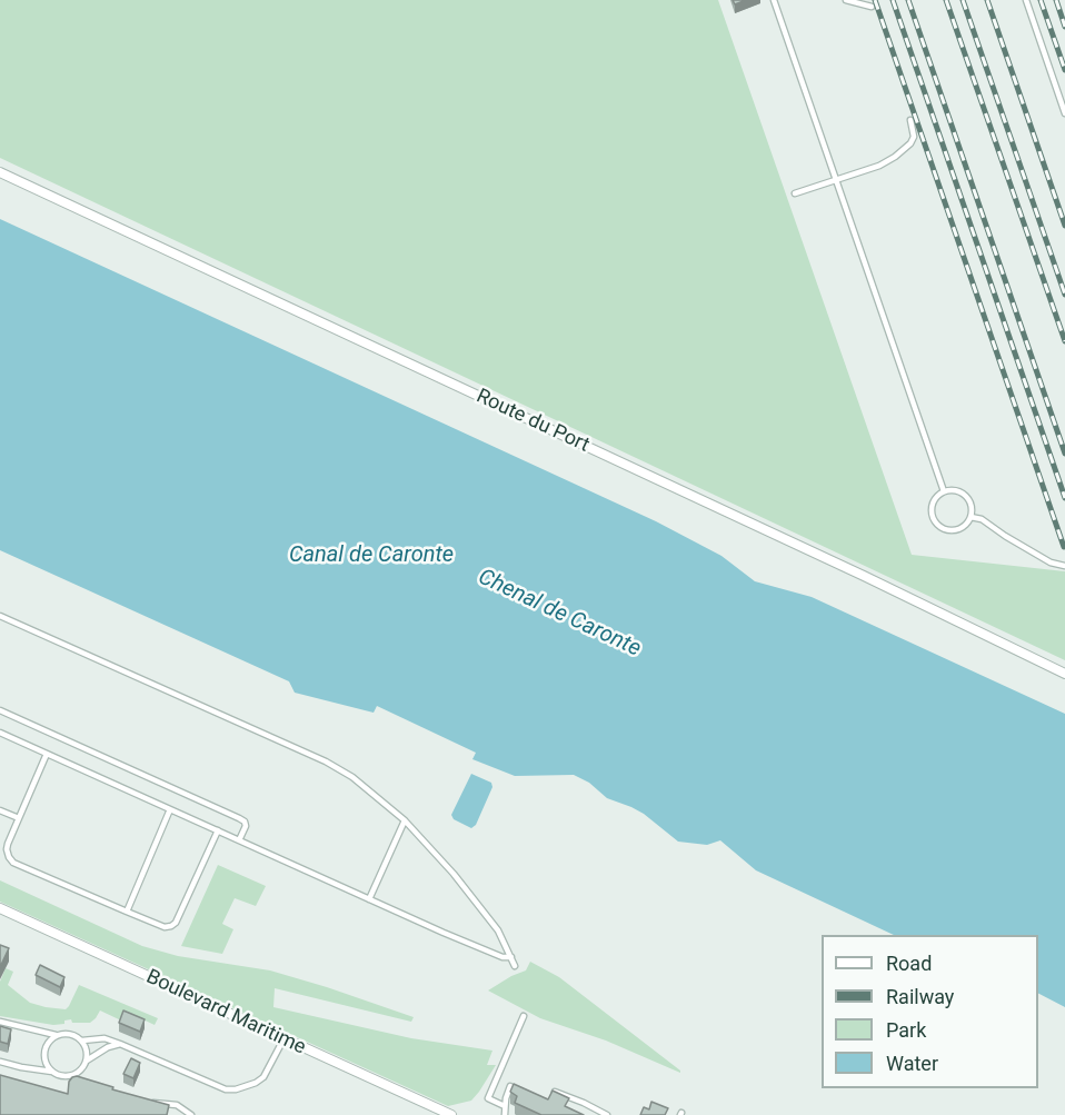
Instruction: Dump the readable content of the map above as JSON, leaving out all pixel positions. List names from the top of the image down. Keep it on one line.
{"streets":{"street":["Route du Port","Boulevard Maritime"]},"water":["Canal de Caronte","Chenal de Caronte"],"legend":["Road","Railway","Park","Water"]}
